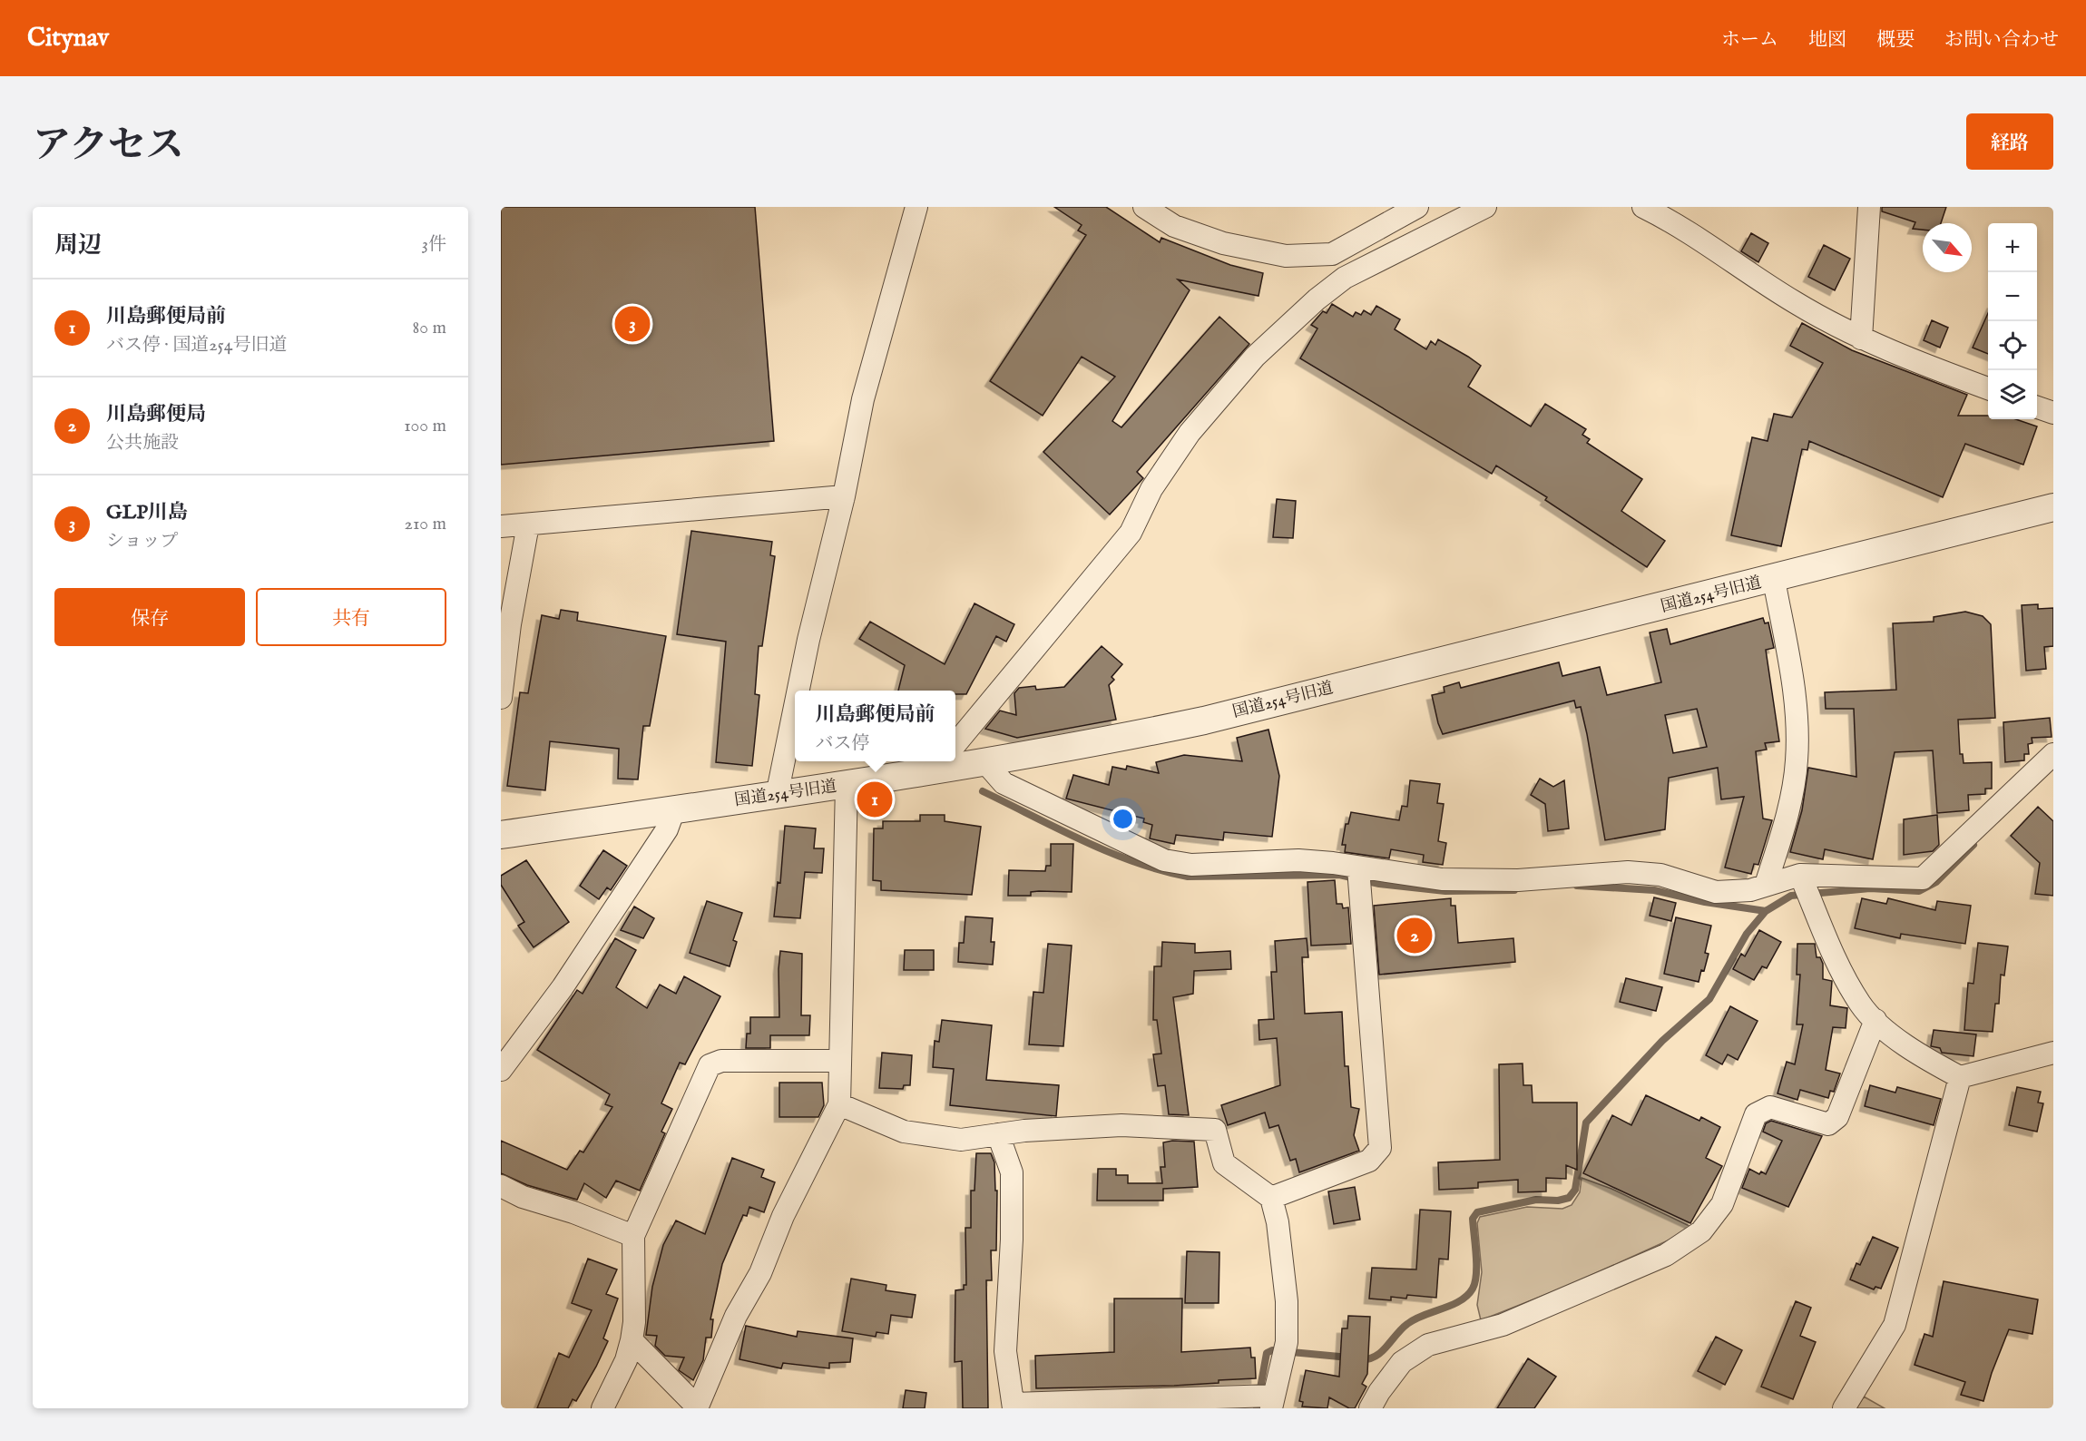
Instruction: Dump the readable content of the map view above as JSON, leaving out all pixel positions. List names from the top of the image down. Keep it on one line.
{"streets":{"street":["国道254号旧道"]},"north":"bottom right","page":{"header":"Citynav","nav":["ホーム","地図","概要","お問い合わせ"],"title":"アクセス","buttons":["経路",["保存","共有"]],"heading":["周辺","3件"],"map_buttons":["+","−"],"list":[{"mark":"1","name":"川島郵便局前","note":"バス停 · 国道254号旧道","value":"80 m"},{"mark":"2","name":"川島郵便局","note":"公共施設","value":"100 m"},{"mark":"3","name":"GLP川島","note":"ショップ","value":"210 m"}],"pins":["3","1","2"],"popup":["川島郵便局前","バス停"]}}
